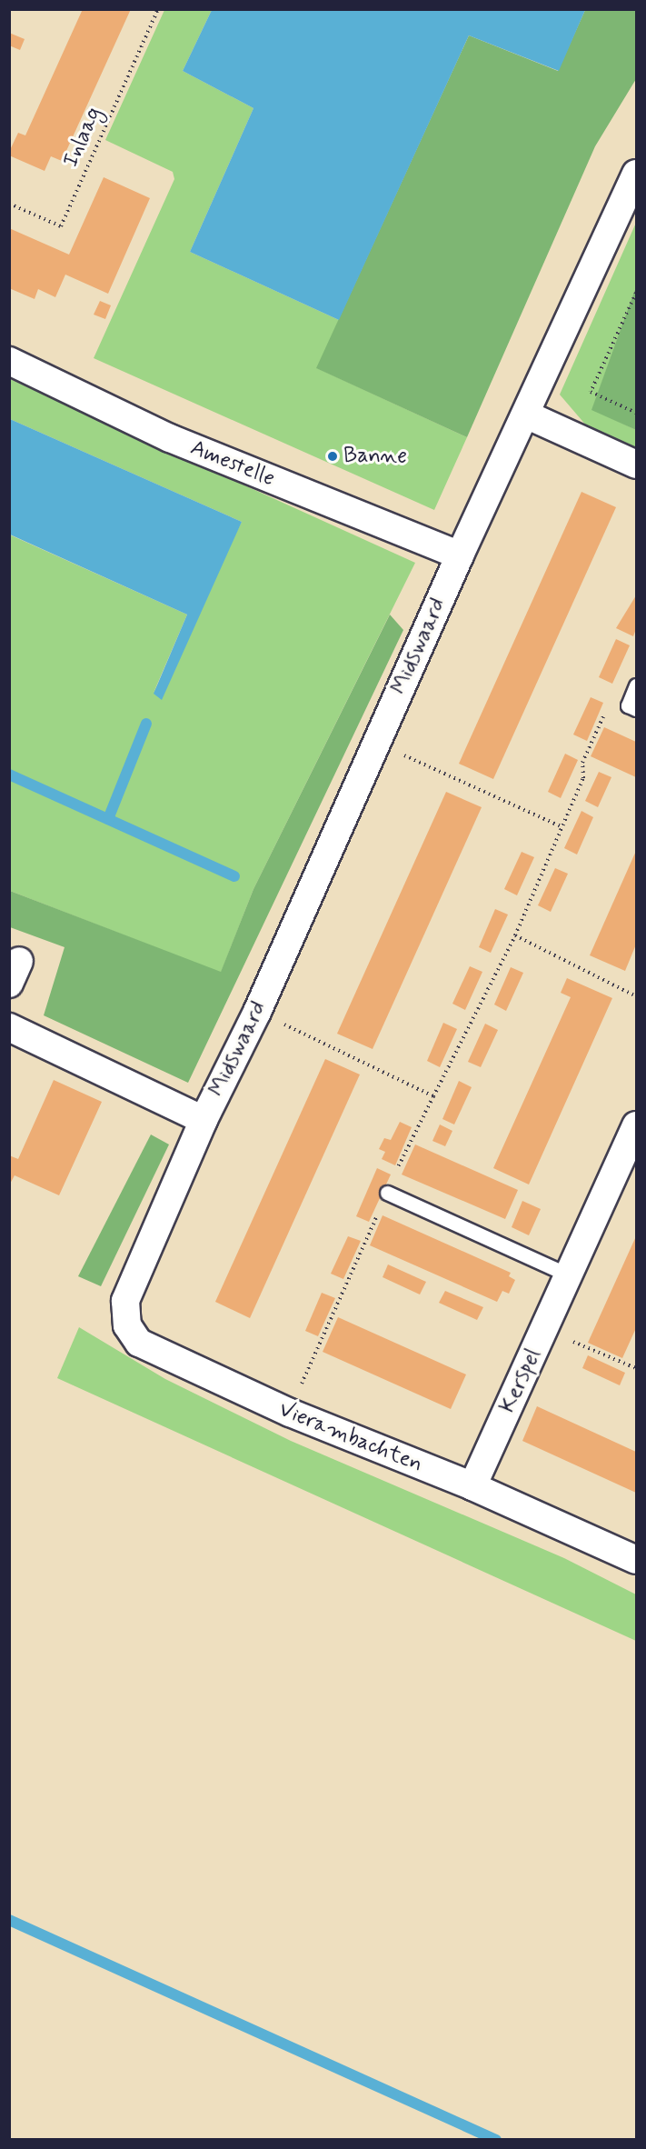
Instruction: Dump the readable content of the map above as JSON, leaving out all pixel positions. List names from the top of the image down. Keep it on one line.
{"streets":{"street":["Amestelle","Midswaard","Kerspel","Vierambachten"],"path":["Inlaag"]},"crossings":[["Amestelle","Midswaard"],["Midswaard","Vierambachten"],["Kerspel","Vierambachten"]],"places":["Banne"]}
